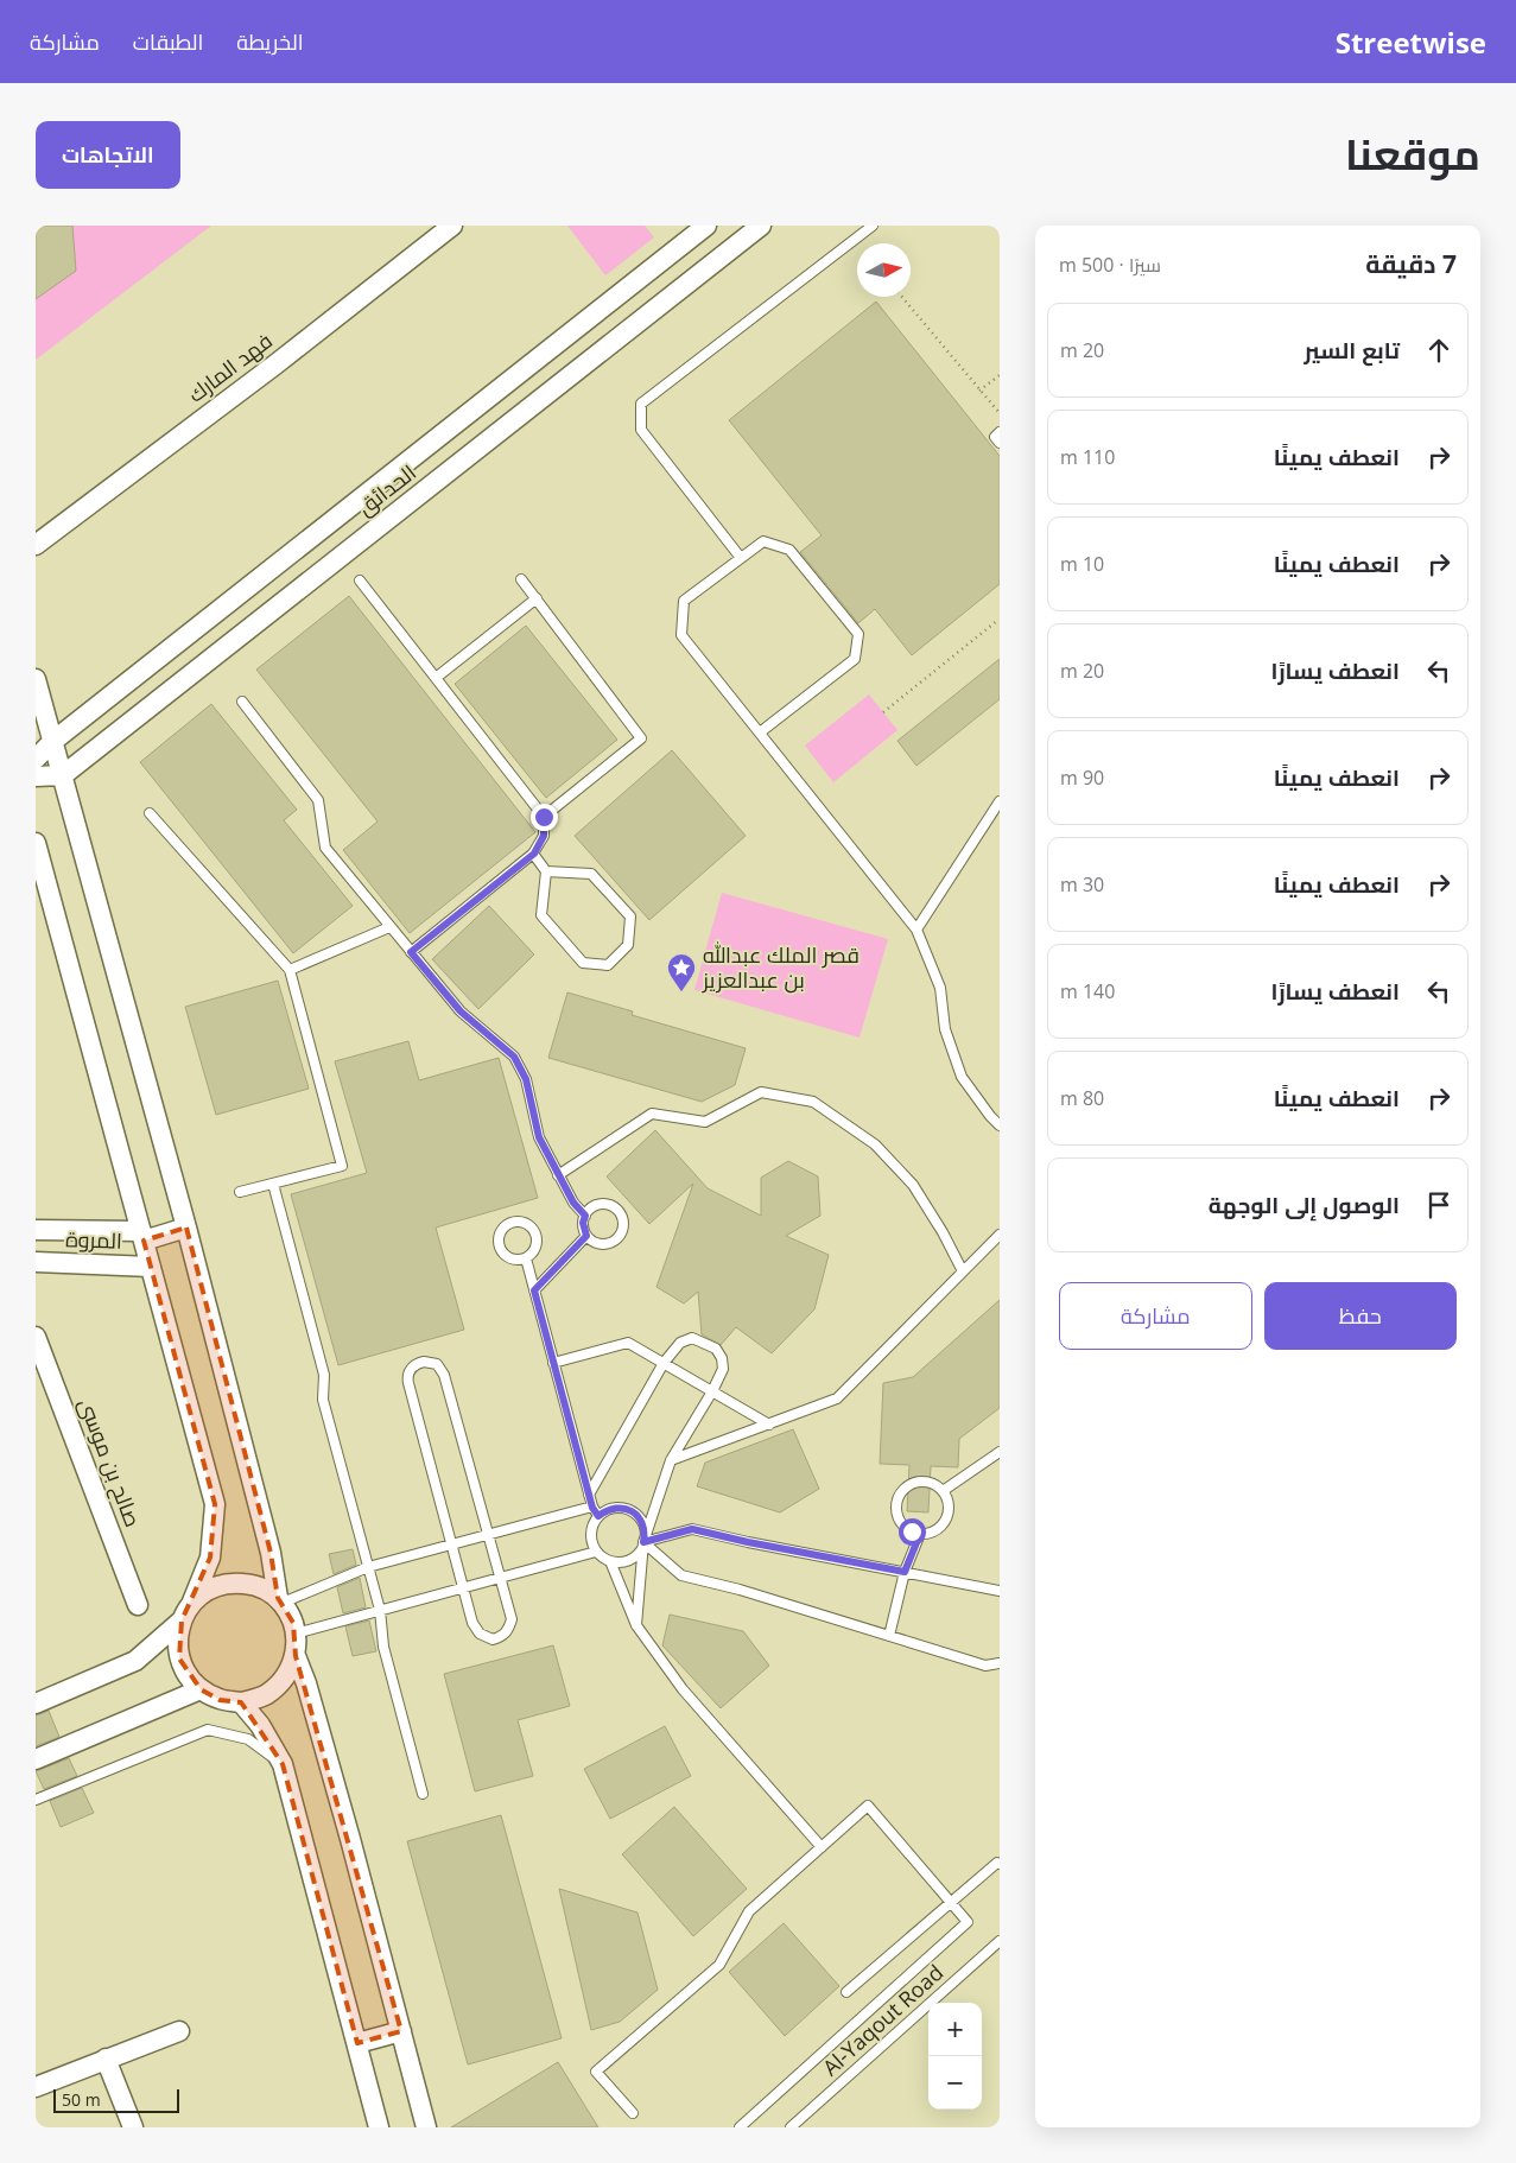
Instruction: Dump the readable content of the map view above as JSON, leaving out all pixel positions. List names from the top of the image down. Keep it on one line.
{"streets":{"street":["فهد المارك","الحدائق","المروة","صالح بن موسى"],"lane":["Al-Yaqout Road"]},"places":{"place":["قصر الملك عبدالله بن عبدالعزيز"]},"scale_bar":"50 m","north":"right","page":{"header":"Streetwise","nav":["الخريطة","الطبقات","مشاركة"],"title":"موقعنا","buttons":["الاتجاهات",["حفظ","مشاركة"]],"heading":["7 دقيقة","سيرًا · 500 m"],"list":[["تابع السير","20 m"],["انعطف يمينًا","110 m"],["انعطف يمينًا","10 m"],["انعطف يسارًا","20 m"],["انعطف يمينًا","90 m"],["انعطف يمينًا","30 m"],["انعطف يسارًا","140 m"],["انعطف يمينًا","80 m"],"الوصول إلى الوجهة"],"map_buttons":["+","−"],"scale":"50 m"}}
